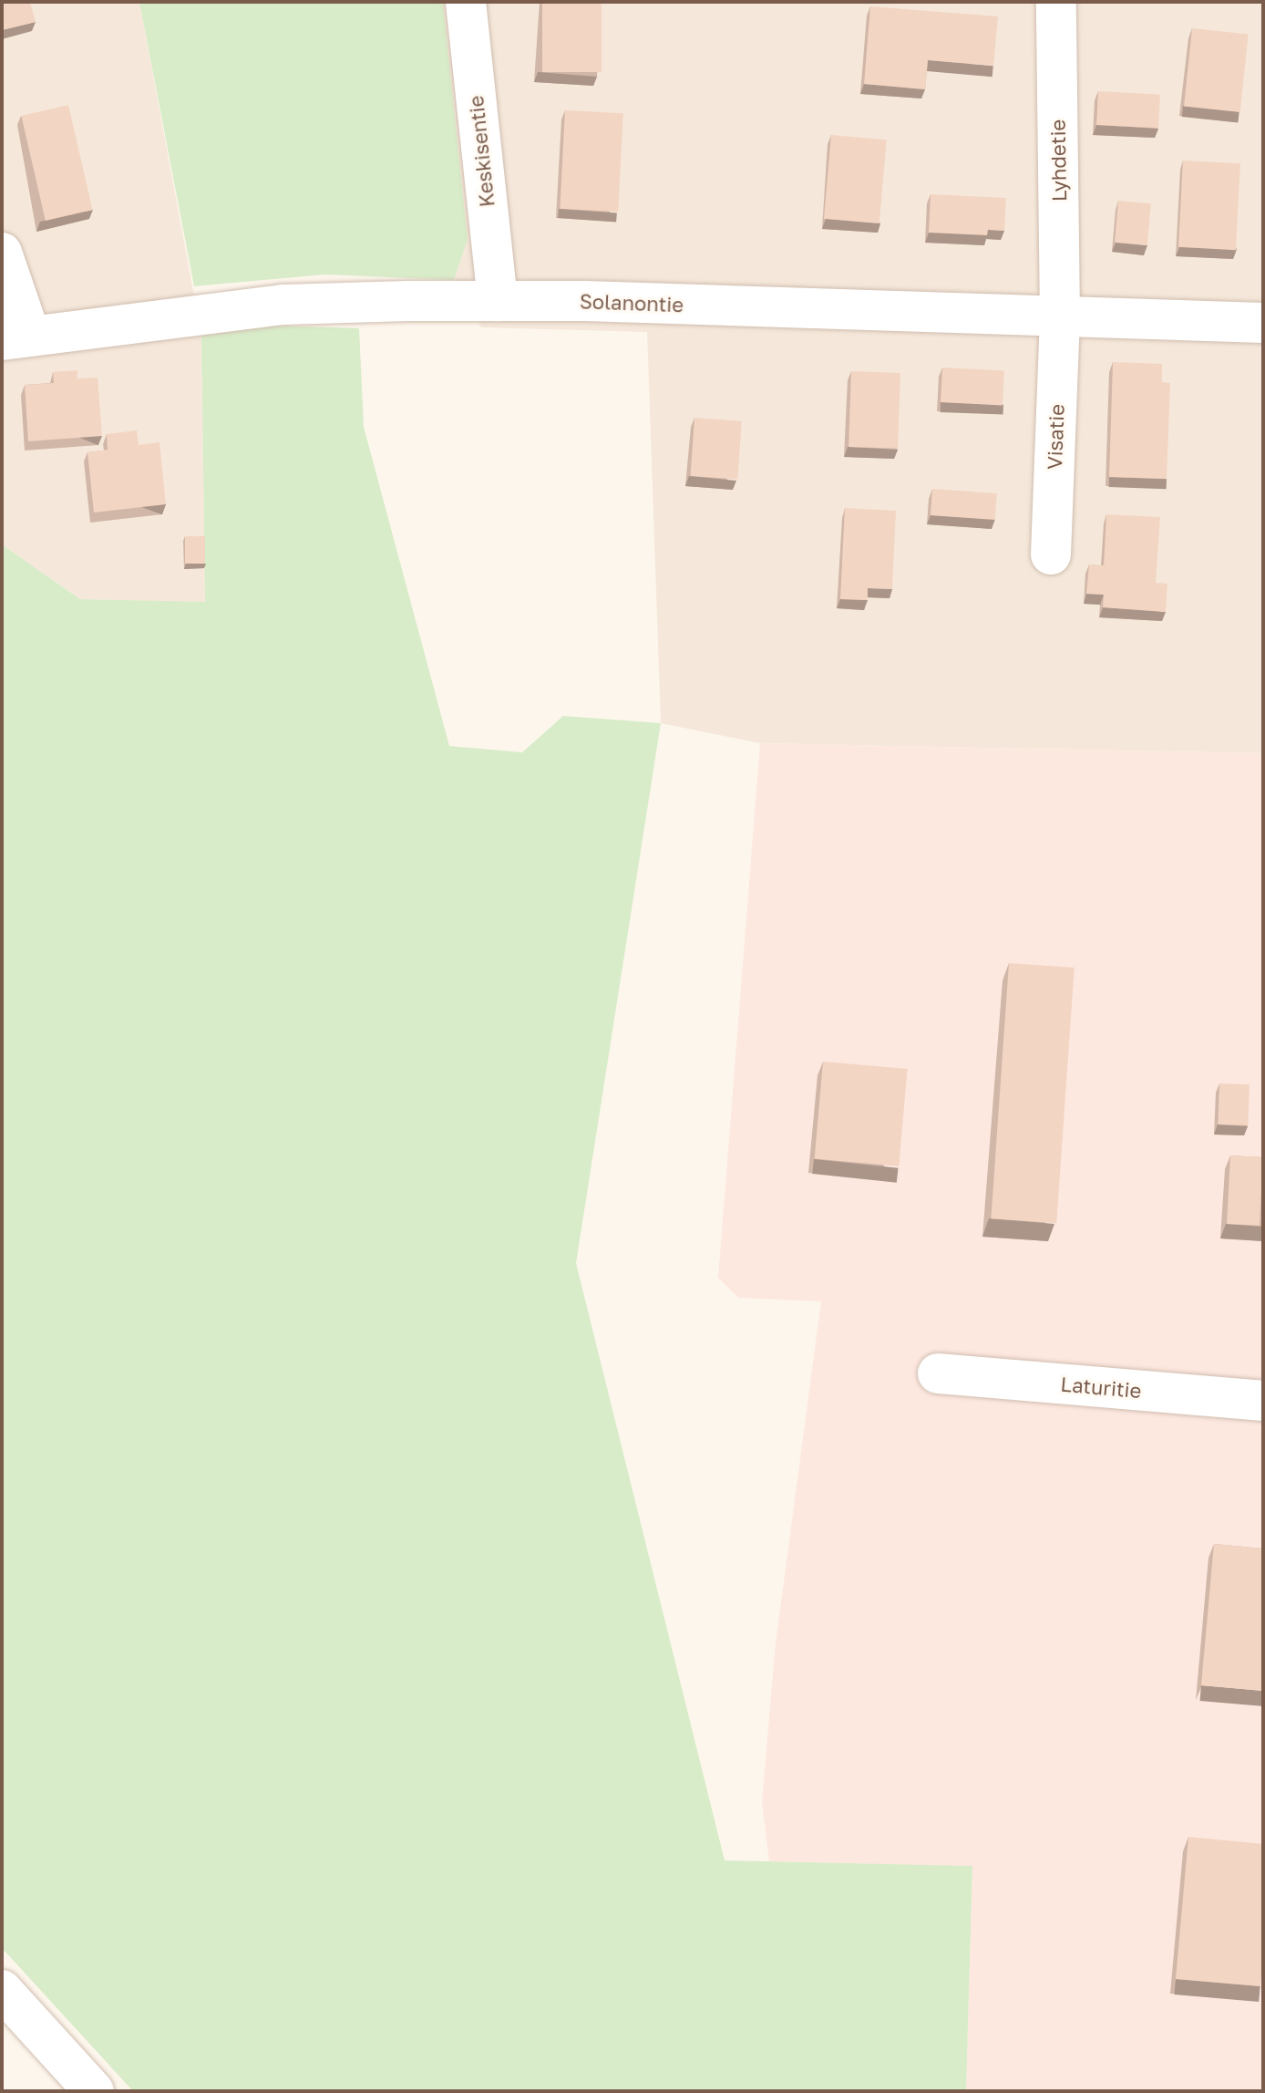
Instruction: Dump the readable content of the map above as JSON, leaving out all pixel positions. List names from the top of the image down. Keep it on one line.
{"streets":{"street":["Keskisentie","Lyhdetie","Solanontie","Visatie","Laturitie"]},"crossings":[["Keskisentie","Solanontie"],["Lyhdetie","Solanontie"],["Lyhdetie","Visatie"],["Solanontie","Visatie"]]}
